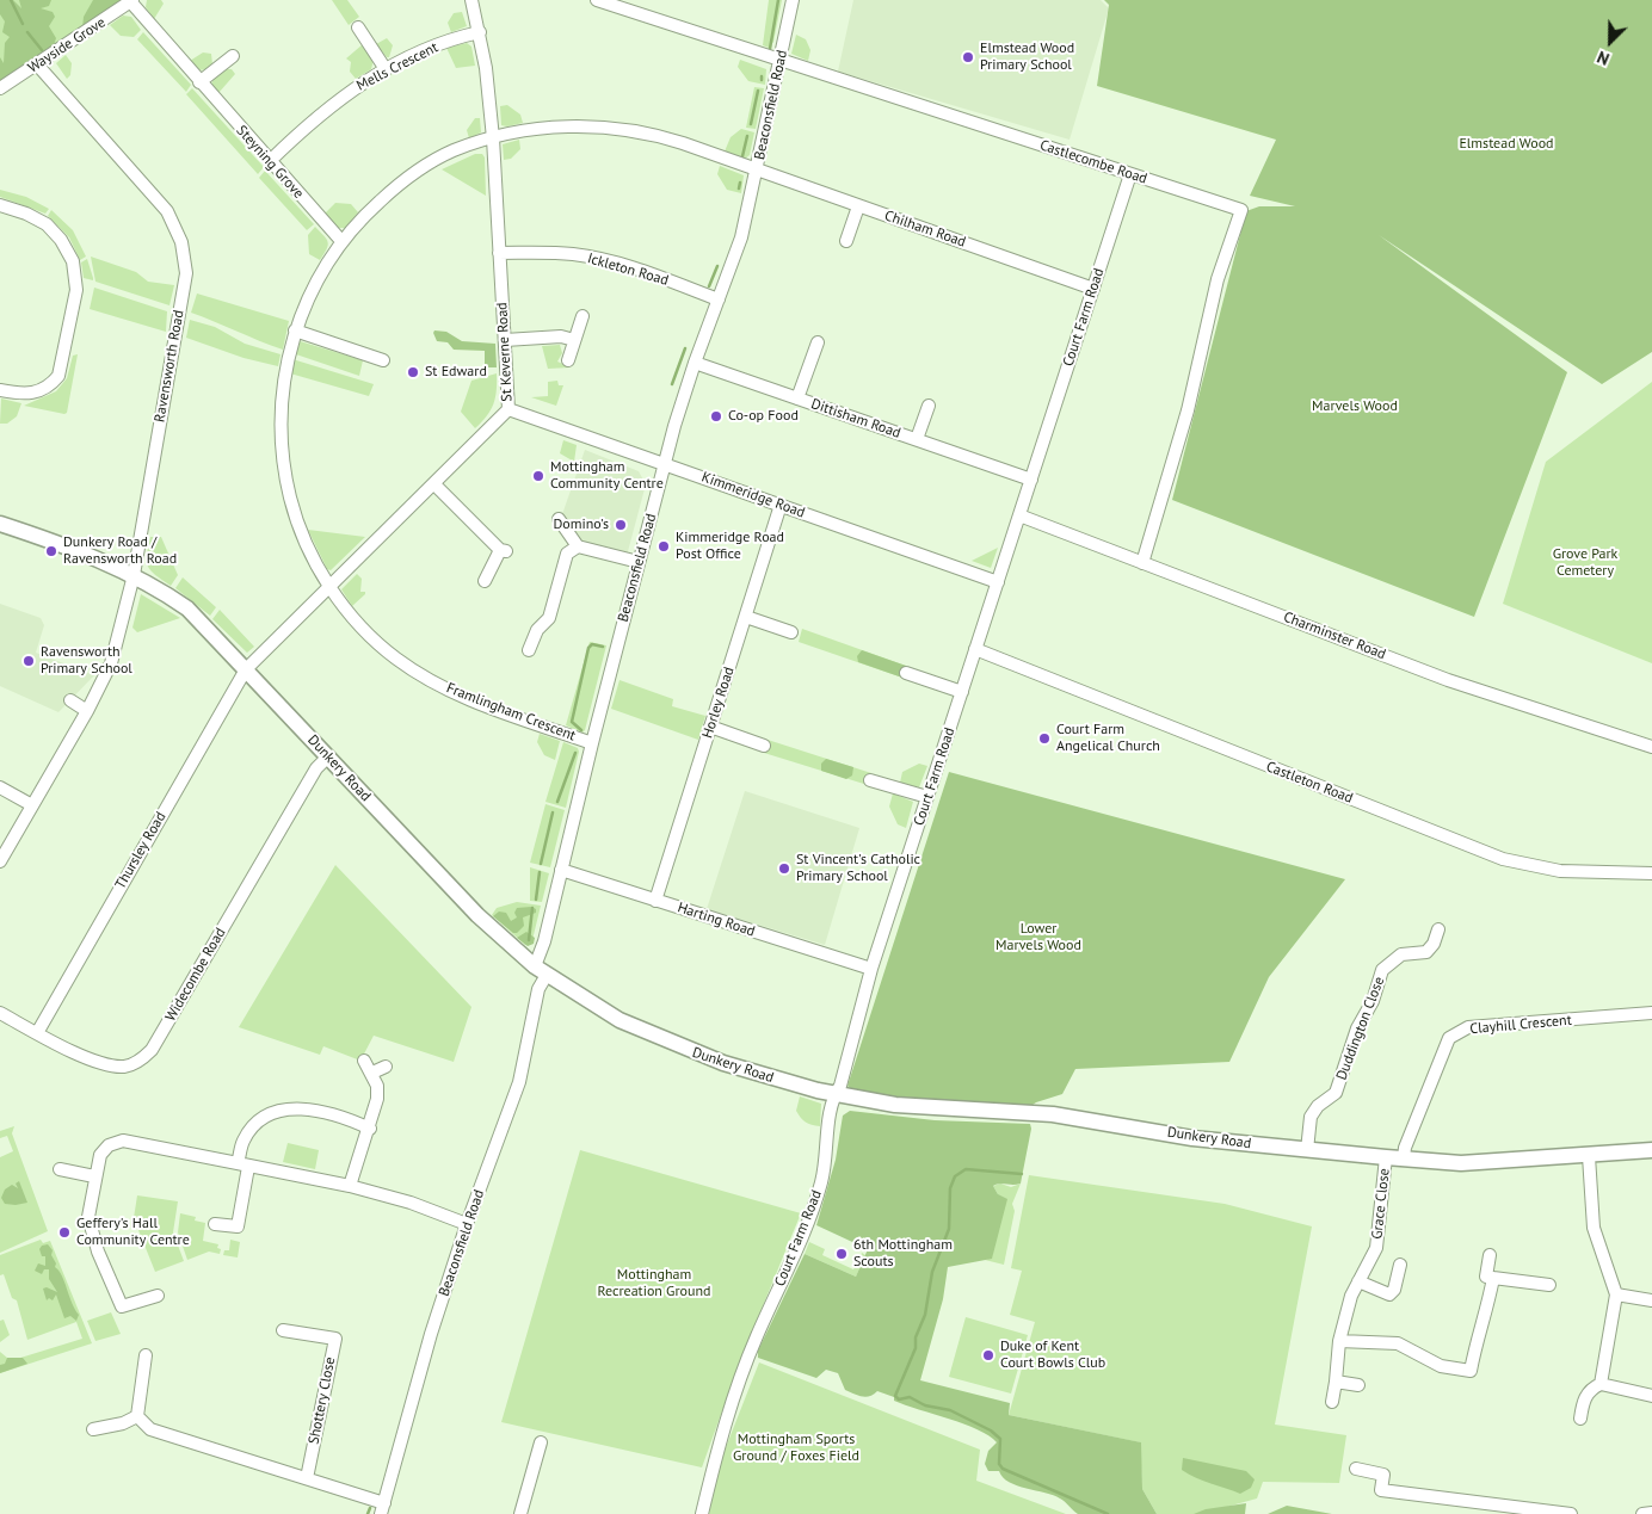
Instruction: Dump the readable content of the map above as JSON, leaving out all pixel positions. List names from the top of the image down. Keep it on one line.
{"streets":{"street":["Wayside Grove","Mells Crescent","Beaconsfield Road","Steyning Grove","Castlecombe Road","Chilham Road","Ickleton Road","Court Farm Road","St Keverne Road","Ravensworth Road","Dittisham Road","Kimmeridge Road","Charminster Road","Horley Road","Framlingham Crescent","Dunkery Road","Castleton Road","Thursley Road","Harting Road","Widecombe Road","Clayhill Crescent","Duddington Close","Grace Close","Shottery Close"]},"crossings":[["Wayside Grove","Steyning Grove"],["Wayside Grove","Ravensworth Road"],["Mells Crescent","Steyning Grove"],["Mells Crescent","St Keverne Road"],["Beaconsfield Road","Castlecombe Road"],["Beaconsfield Road","Chilham Road"],["Beaconsfield Road","Ickleton Road"],["Beaconsfield Road","Dittisham Road"],["Beaconsfield Road","Kimmeridge Road"],["Beaconsfield Road","Framlingham Crescent"],["Beaconsfield Road","Dunkery Road"],["Beaconsfield Road","Harting Road"],["Steyning Grove","Framlingham Crescent"],["Castlecombe Road","Court Farm Road"],["Castlecombe Road","Charminster Road"],["Chilham Road","Court Farm Road"],["Chilham Road","Framlingham Crescent"],["Ickleton Road","St Keverne Road"],["Court Farm Road","Dittisham Road"],["Court Farm Road","Kimmeridge Road"],["Court Farm Road","Charminster Road"],["Court Farm Road","Dunkery Road"],["Court Farm Road","Castleton Road"],["Court Farm Road","Harting Road"],["St Keverne Road","Kimmeridge Road"],["St Keverne Road","Framlingham Crescent"],["St Keverne Road","Dunkery Road"],["St Keverne Road","Thursley Road"],["Ravensworth Road","Dunkery Road"],["Kimmeridge Road","Horley Road"],["Horley Road","Harting Road"],["Dunkery Road","Thursley Road"],["Dunkery Road","Widecombe Road"],["Dunkery Road","Clayhill Crescent"],["Dunkery Road","Duddington Close"],["Dunkery Road","Grace Close"],["Thursley Road","Widecombe Road"]],"parks":["Elmstead Wood","Marvels Wood","Grove Park Cemetery","Lower Marvels Wood","Mottingham Recreation Ground","Mottingham Sports Ground / Foxes Field"],"places":["Elmstead Wood Primary School","St Edward","Co-op Food","Mottingham Community Centre","Domino's","Kimmeridge Road Post Office","Dunkery Road / Ravensworth Road","Ravensworth Primary School","Court Farm Angelical Church","St Vincent's Catholic Primary School","Geffery's Hall Community Centre","6th Mottingham Scouts","Duke of Kent Court Bowls Club"],"north":"bottom left"}
